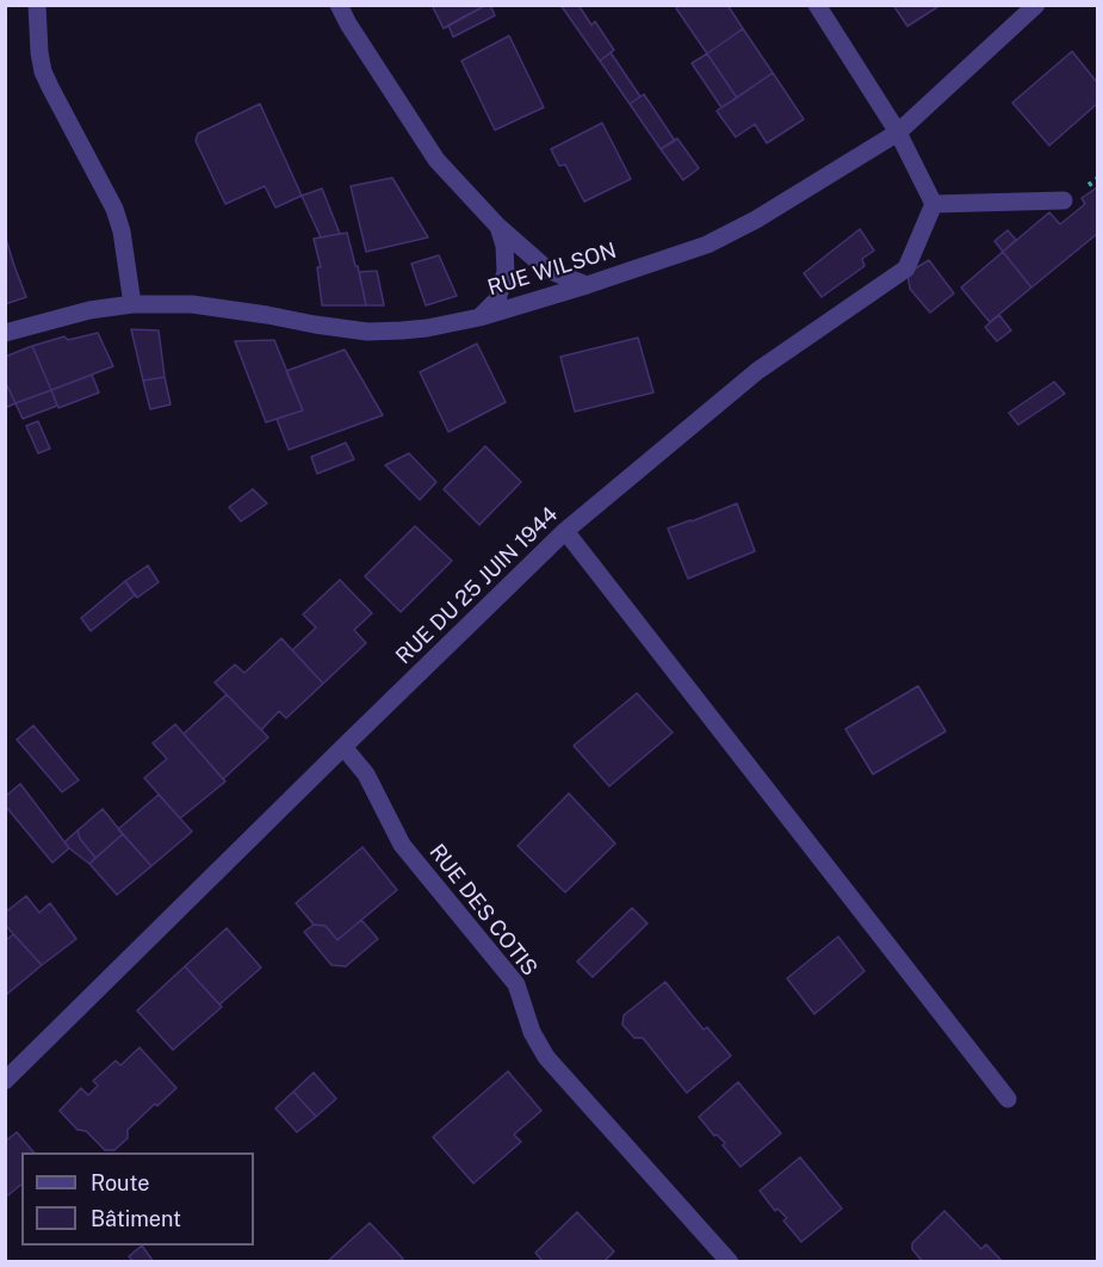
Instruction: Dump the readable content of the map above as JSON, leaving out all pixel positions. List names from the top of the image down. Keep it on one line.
{"streets":{"street":["RUE WILSON","RUE DU 25 JUIN 1944","RUE DES COTIS"]},"crossings":[["RUE DU 25 JUIN 1944","RUE DES COTIS"]],"legend":["Route","Bâtiment"]}
